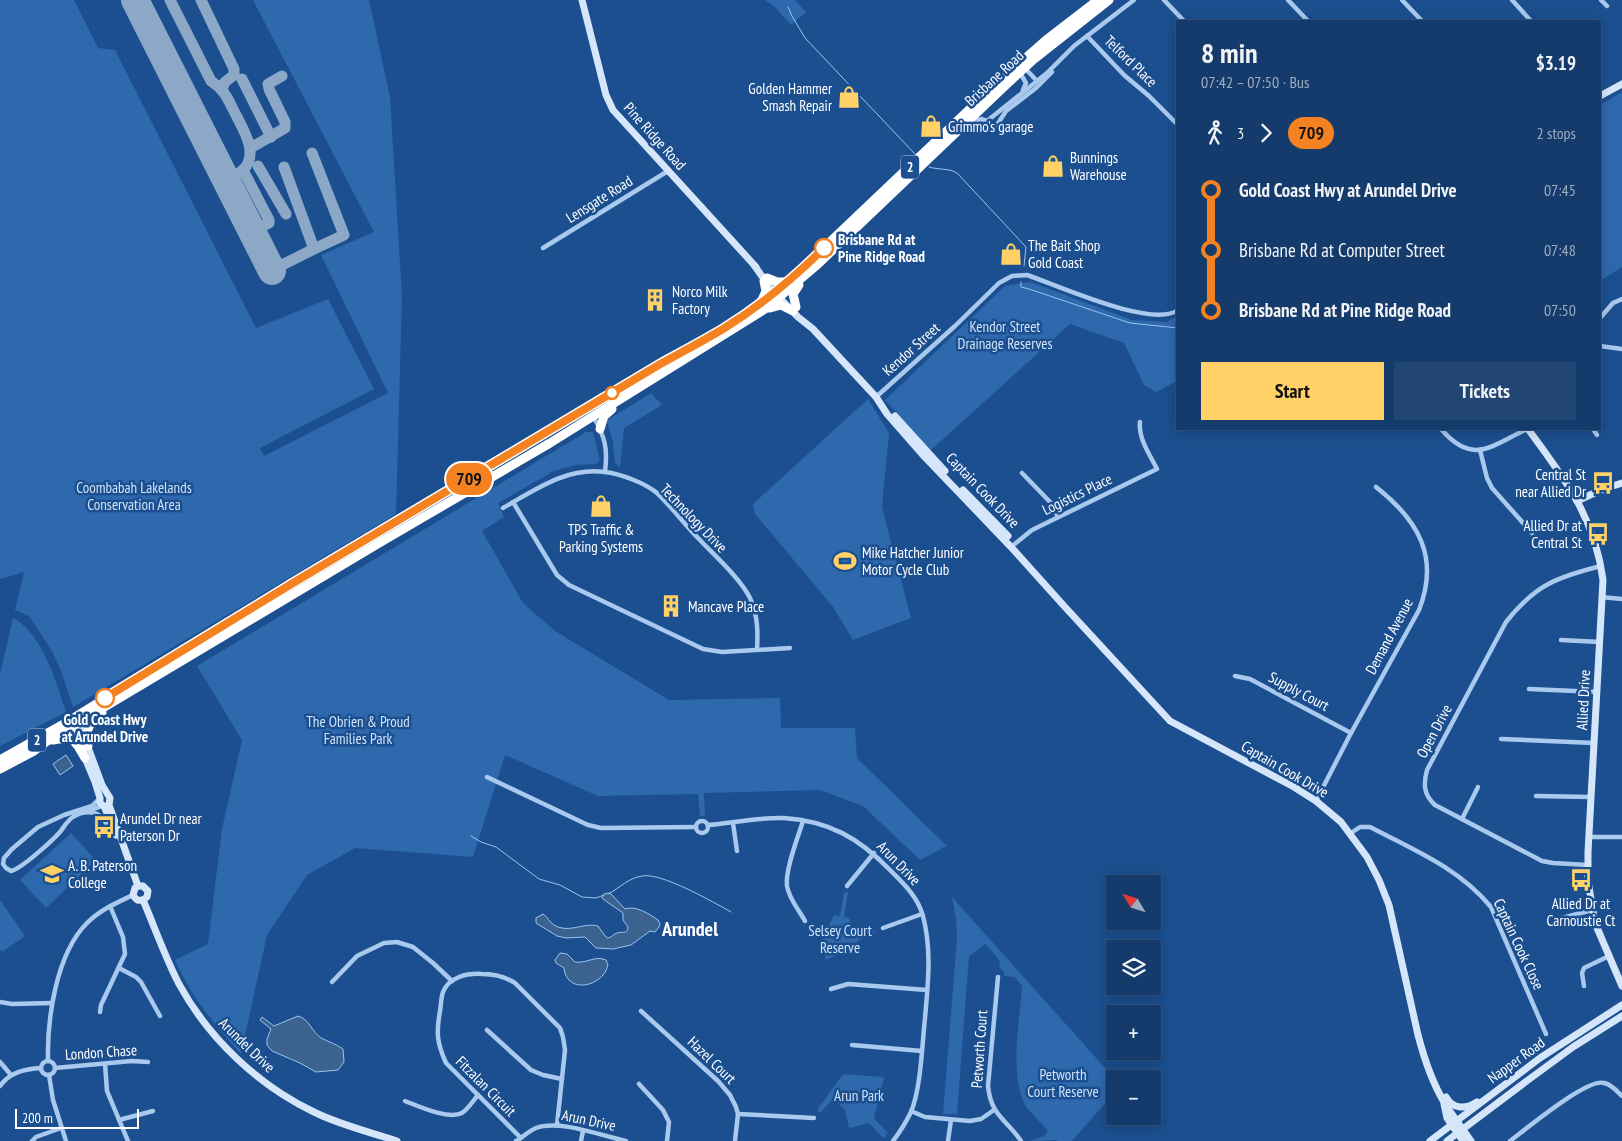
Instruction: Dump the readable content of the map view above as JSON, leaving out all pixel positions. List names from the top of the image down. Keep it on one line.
{"streets":{"highway":["Brisbane Road","2"],"street":["Telford Place","Pine Ridge Road","Lensgate Road","Kendor Street","Captain Cook Drive","Logistics Place","Technology Drive","Demand Avenue","Supply Court","Allied Drive","Open Drive","Arun Drive","Captain Cook Close","Arundel Drive","Petworth Court","London Chase","Hazel Court","Napper Road","Fitzalan Circuit"]},"crossings":[["Brisbane Road","Pine Ridge Road"],["Brisbane Road","Captain Cook Drive"],["Pine Ridge Road","Lensgate Road"],["Pine Ridge Road","Captain Cook Drive"],["Kendor Street","Captain Cook Drive"],["Captain Cook Drive","Logistics Place"],["Captain Cook Drive","Demand Avenue"],["Captain Cook Drive","Captain Cook Close"],["Captain Cook Drive","Napper Road"],["Demand Avenue","Supply Court"],["Allied Drive","Open Drive"],["Arun Drive","Fitzalan Circuit"]],"districts":["Arundel"],"parks":["Kendor Street Drainage Reserves","Coombabah Lakelands Conservation Area","The Obrien & Proud Families Park","Selsey Court Reserve","Petworth Court Reserve","Arun Park"],"places":{"shop":["Golden Hammer Smash Repair","Grimmo's garage","Bunnings Warehouse","The Bait Shop Gold Coast","TPS Traffic & Parking Systems"],"other":["Brisbane Rd at Pine Ridge Road","Gold Coast Hwy at Arundel Drive"],"building":["Norco Milk Factory","Mancave Place"],"bus stop":["Central St near Allied Dr","Allied Dr at Central St","Arundel Dr near Paterson Dr","Allied Dr at Carnoustie Ct"],"sports":["Mike Hatcher Junior Motor Cycle Club"],"school or university":["A. B. Paterson College"]},"lines":["bus line 709"],"scale_bar":"200 m","north":"top left","page":{"on_map":"709","heading":["8 min","07:42 – 07:50 · Bus","$3.19"],"legs":["3","709","2 stops"],"list":[{"name":"Gold Coast Hwy at Arundel Drive","value":"07:45"},{"name":"Brisbane Rd at Computer Street","value":"07:48"},{"name":"Brisbane Rd at Pine Ridge Road","value":"07:50"}],"buttons":["Start","Tickets"],"map_buttons":["+","−"],"scale":"200 m"}}
